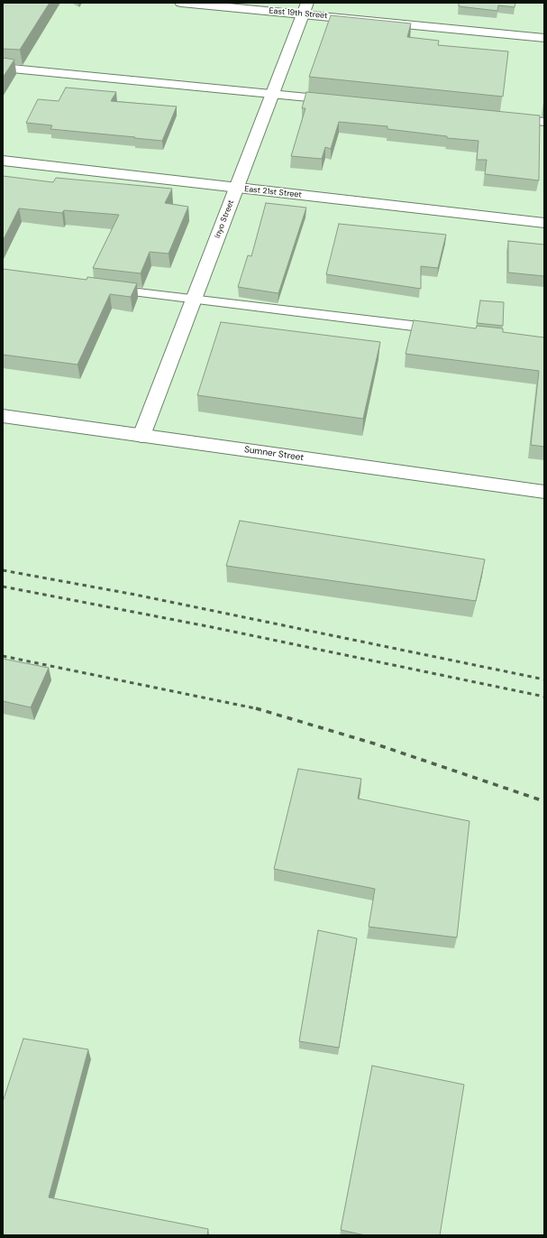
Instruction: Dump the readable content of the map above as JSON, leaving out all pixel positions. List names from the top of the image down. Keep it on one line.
{"streets":{"street":["East 19th Street","East 21st Street","Inyo Street","Sumner Street"]},"crossings":[["East 19th Street","Inyo Street"],["East 21st Street","Inyo Street"],["Inyo Street","Sumner Street"]]}
